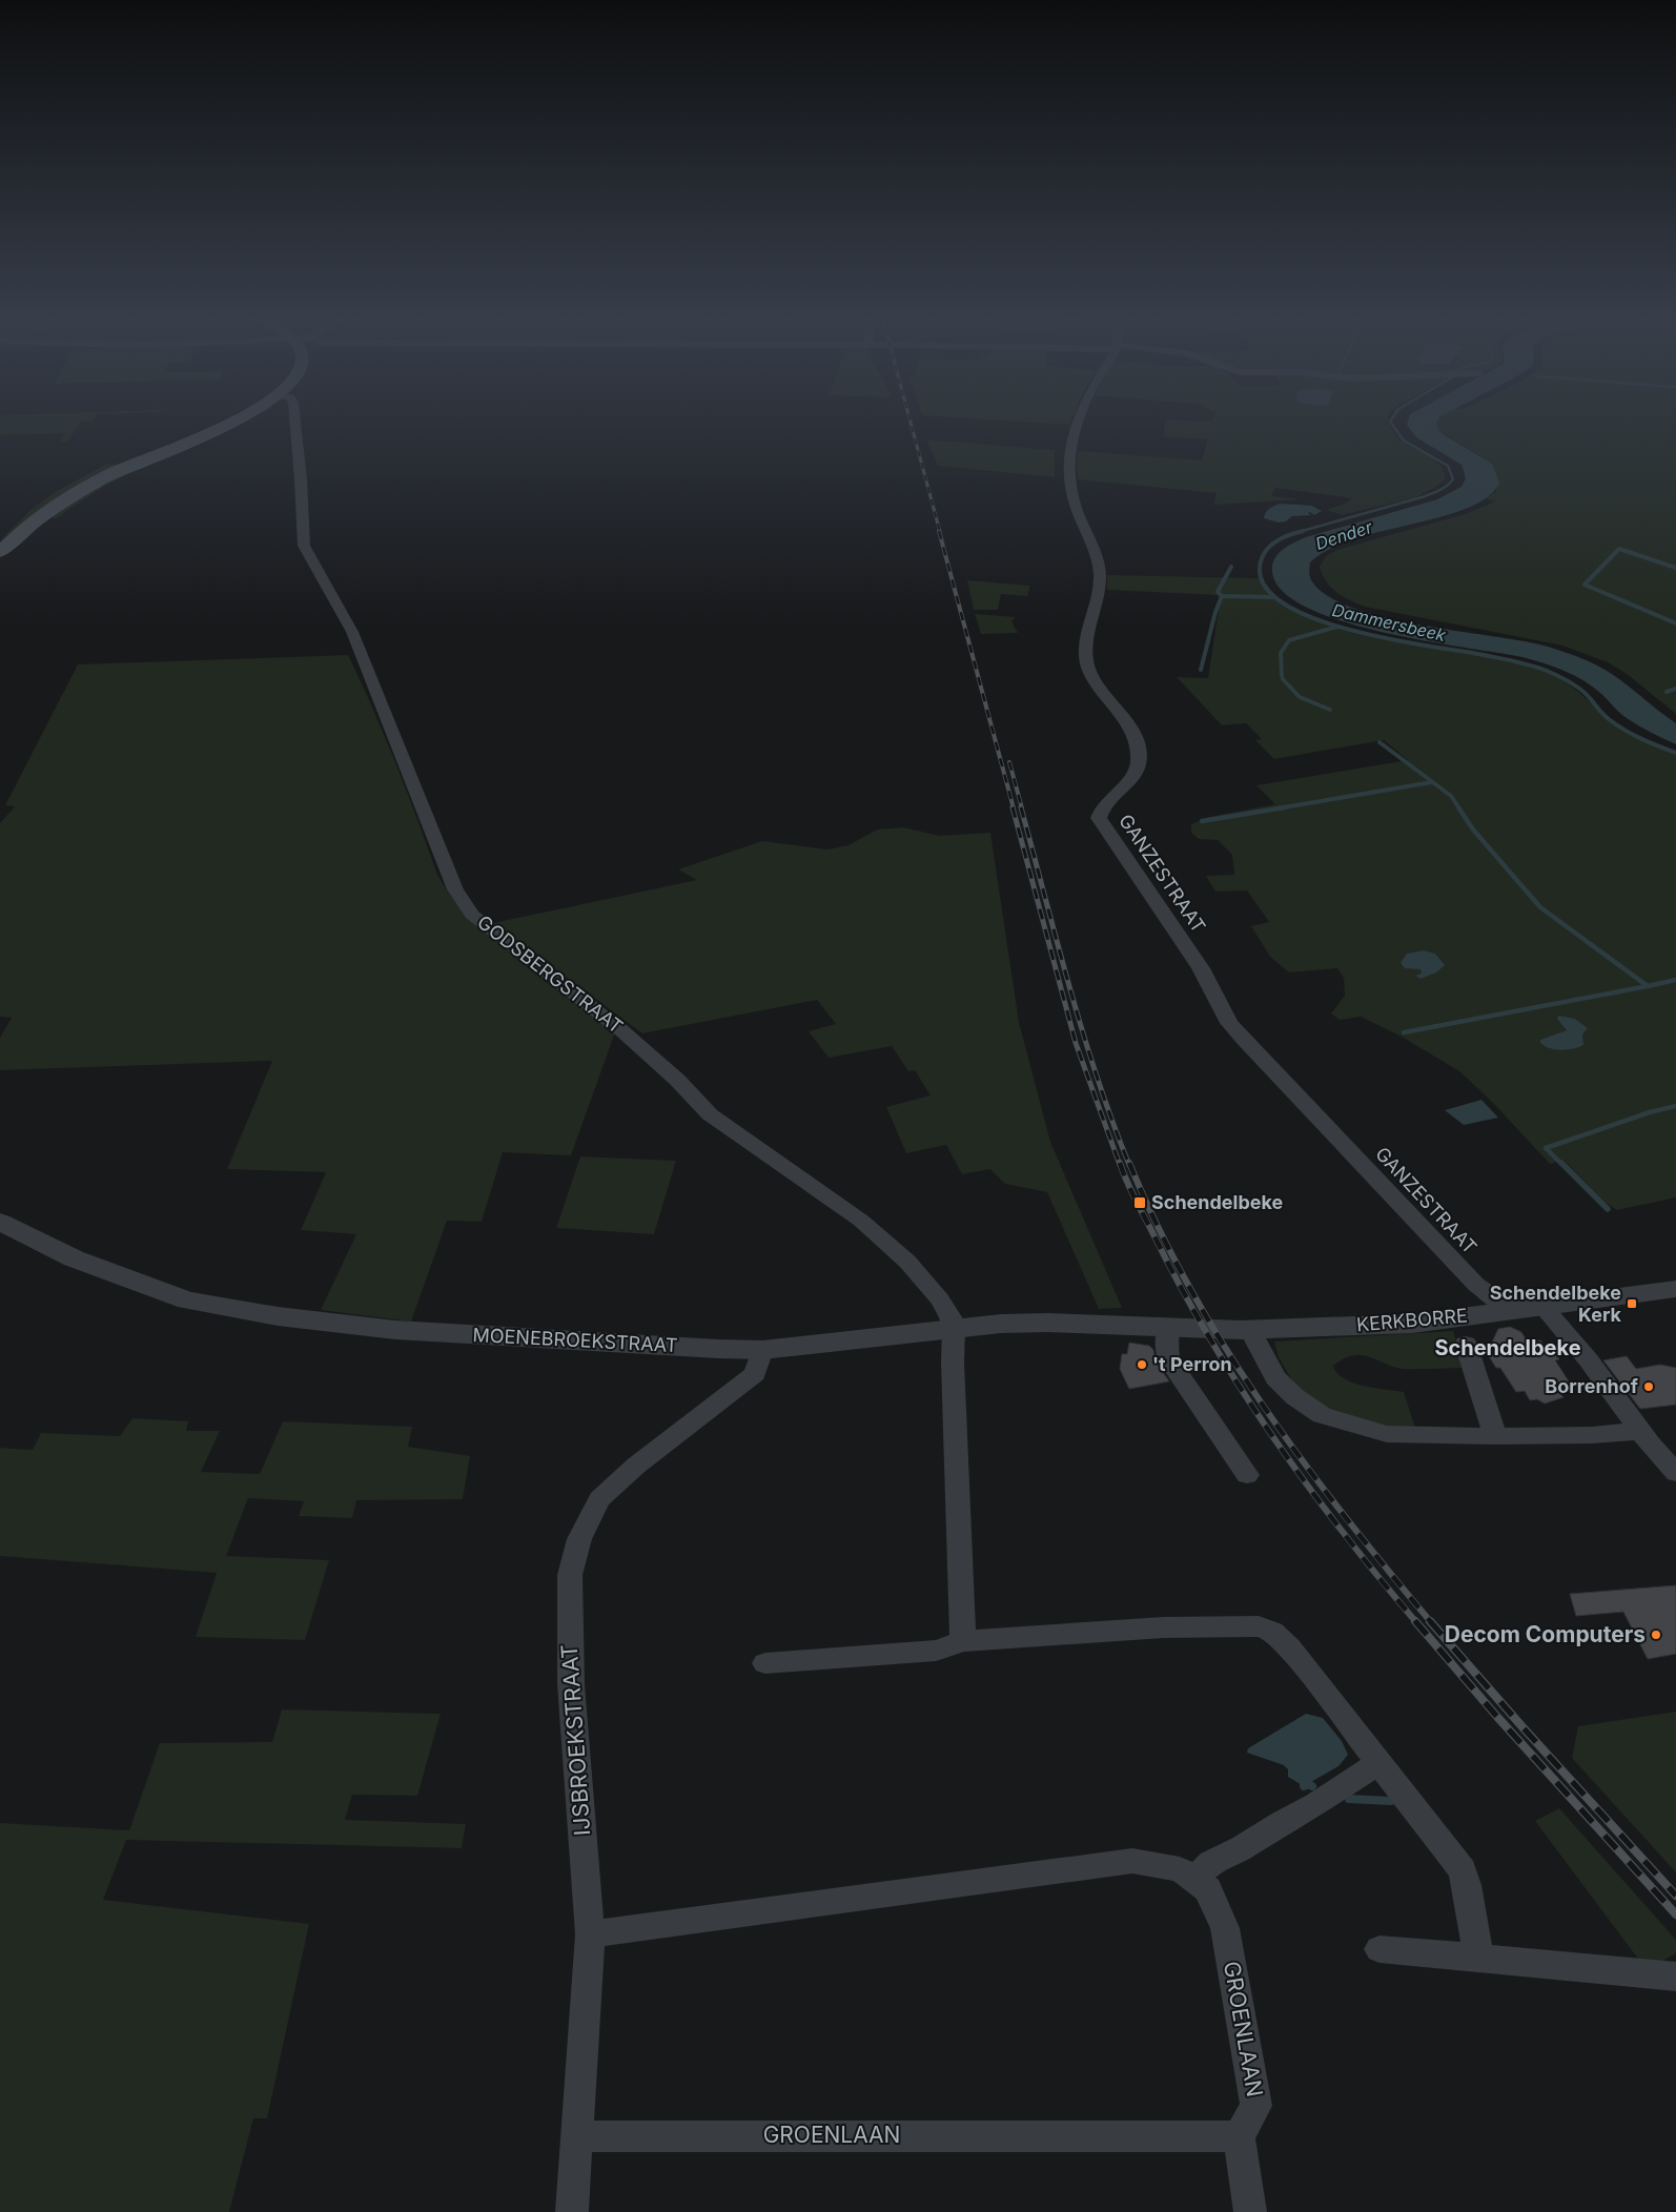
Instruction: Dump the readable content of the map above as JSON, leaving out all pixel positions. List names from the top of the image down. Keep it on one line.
{"streets":{"street":["GANZESTRAAT","GODSBERGSTRAAT","KERKBORRE","MOENEBROEKSTRAAT","IJSBROEKSTRAAT","GROENLAAN"]},"crossings":[["GANZESTRAAT","KERKBORRE"],["GODSBERGSTRAAT","MOENEBROEKSTRAAT"],["KERKBORRE","MOENEBROEKSTRAAT"],["MOENEBROEKSTRAAT","IJSBROEKSTRAAT"],["IJSBROEKSTRAAT","GROENLAAN"]],"districts":["Schendelbeke"],"water":["Dender","Dammersbeek"],"places":{"transit":["Schendelbeke","Schendelbeke Kerk"],"other":["'t Perron","Borrenhof","Decom Computers"]}}
